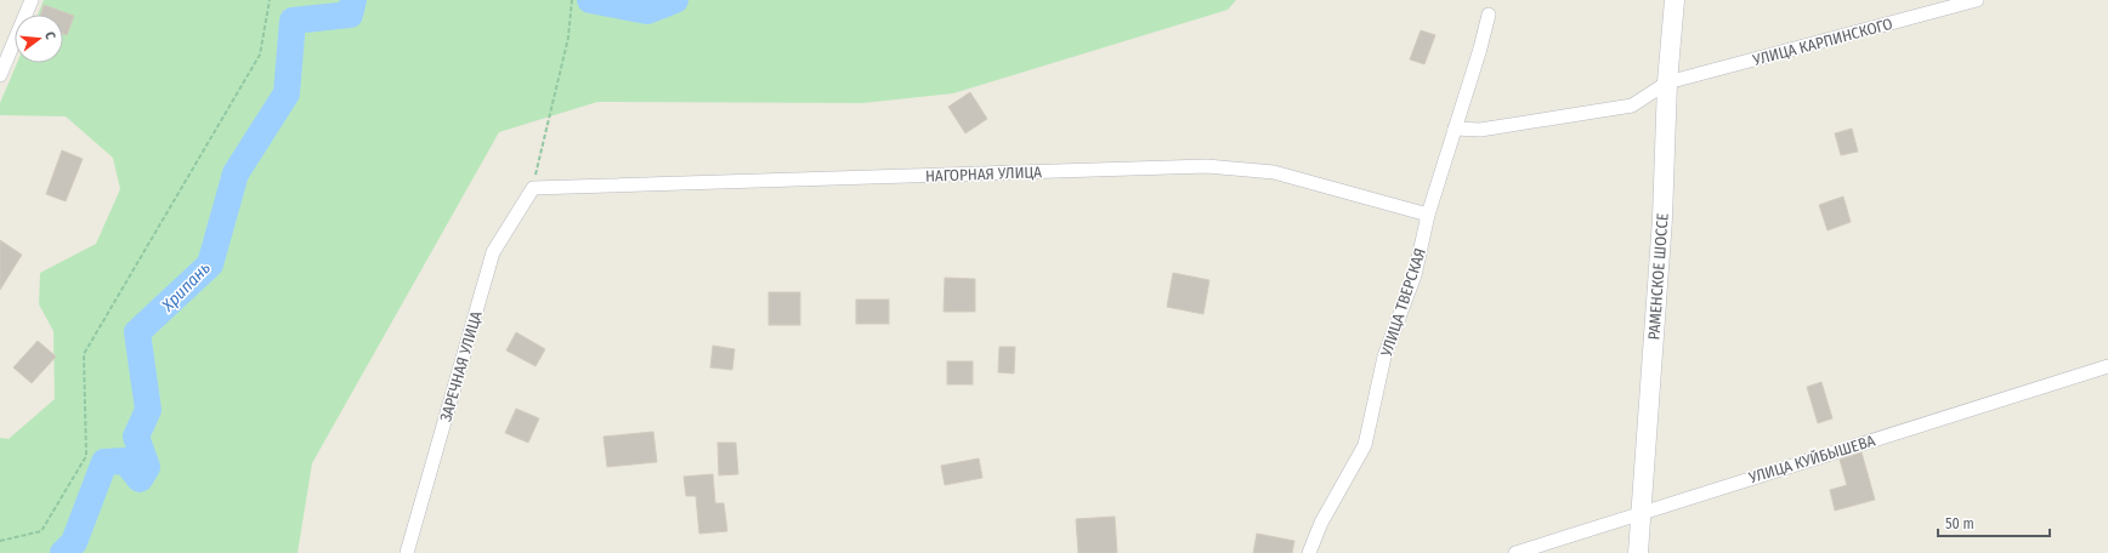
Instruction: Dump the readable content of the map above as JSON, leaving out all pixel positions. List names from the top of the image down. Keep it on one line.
{"streets":{"main road":["РАМЕНСКОЕ ШОССЕ"],"street":["УЛИЦА КАРПИНСКОГО","НАГОРНАЯ УЛИЦА","УЛИЦА ТВЕРСКАЯ","ЗАРЕЧНАЯ УЛИЦА","УЛИЦА КУЙБЫШЕВА"]},"crossings":[["УЛИЦА КАРПИНСКОГО","РАМЕНСКОЕ ШОССЕ"],["УЛИЦА КАРПИНСКОГО","УЛИЦА ТВЕРСКАЯ"],["НАГОРНАЯ УЛИЦА","УЛИЦА ТВЕРСКАЯ"],["НАГОРНАЯ УЛИЦА","ЗАРЕЧНАЯ УЛИЦА"],["РАМЕНСКОЕ ШОССЕ","УЛИЦА КУЙБЫШЕВА"]],"water":["Хрипань"],"scale_bar":"50 m","north":"right"}
